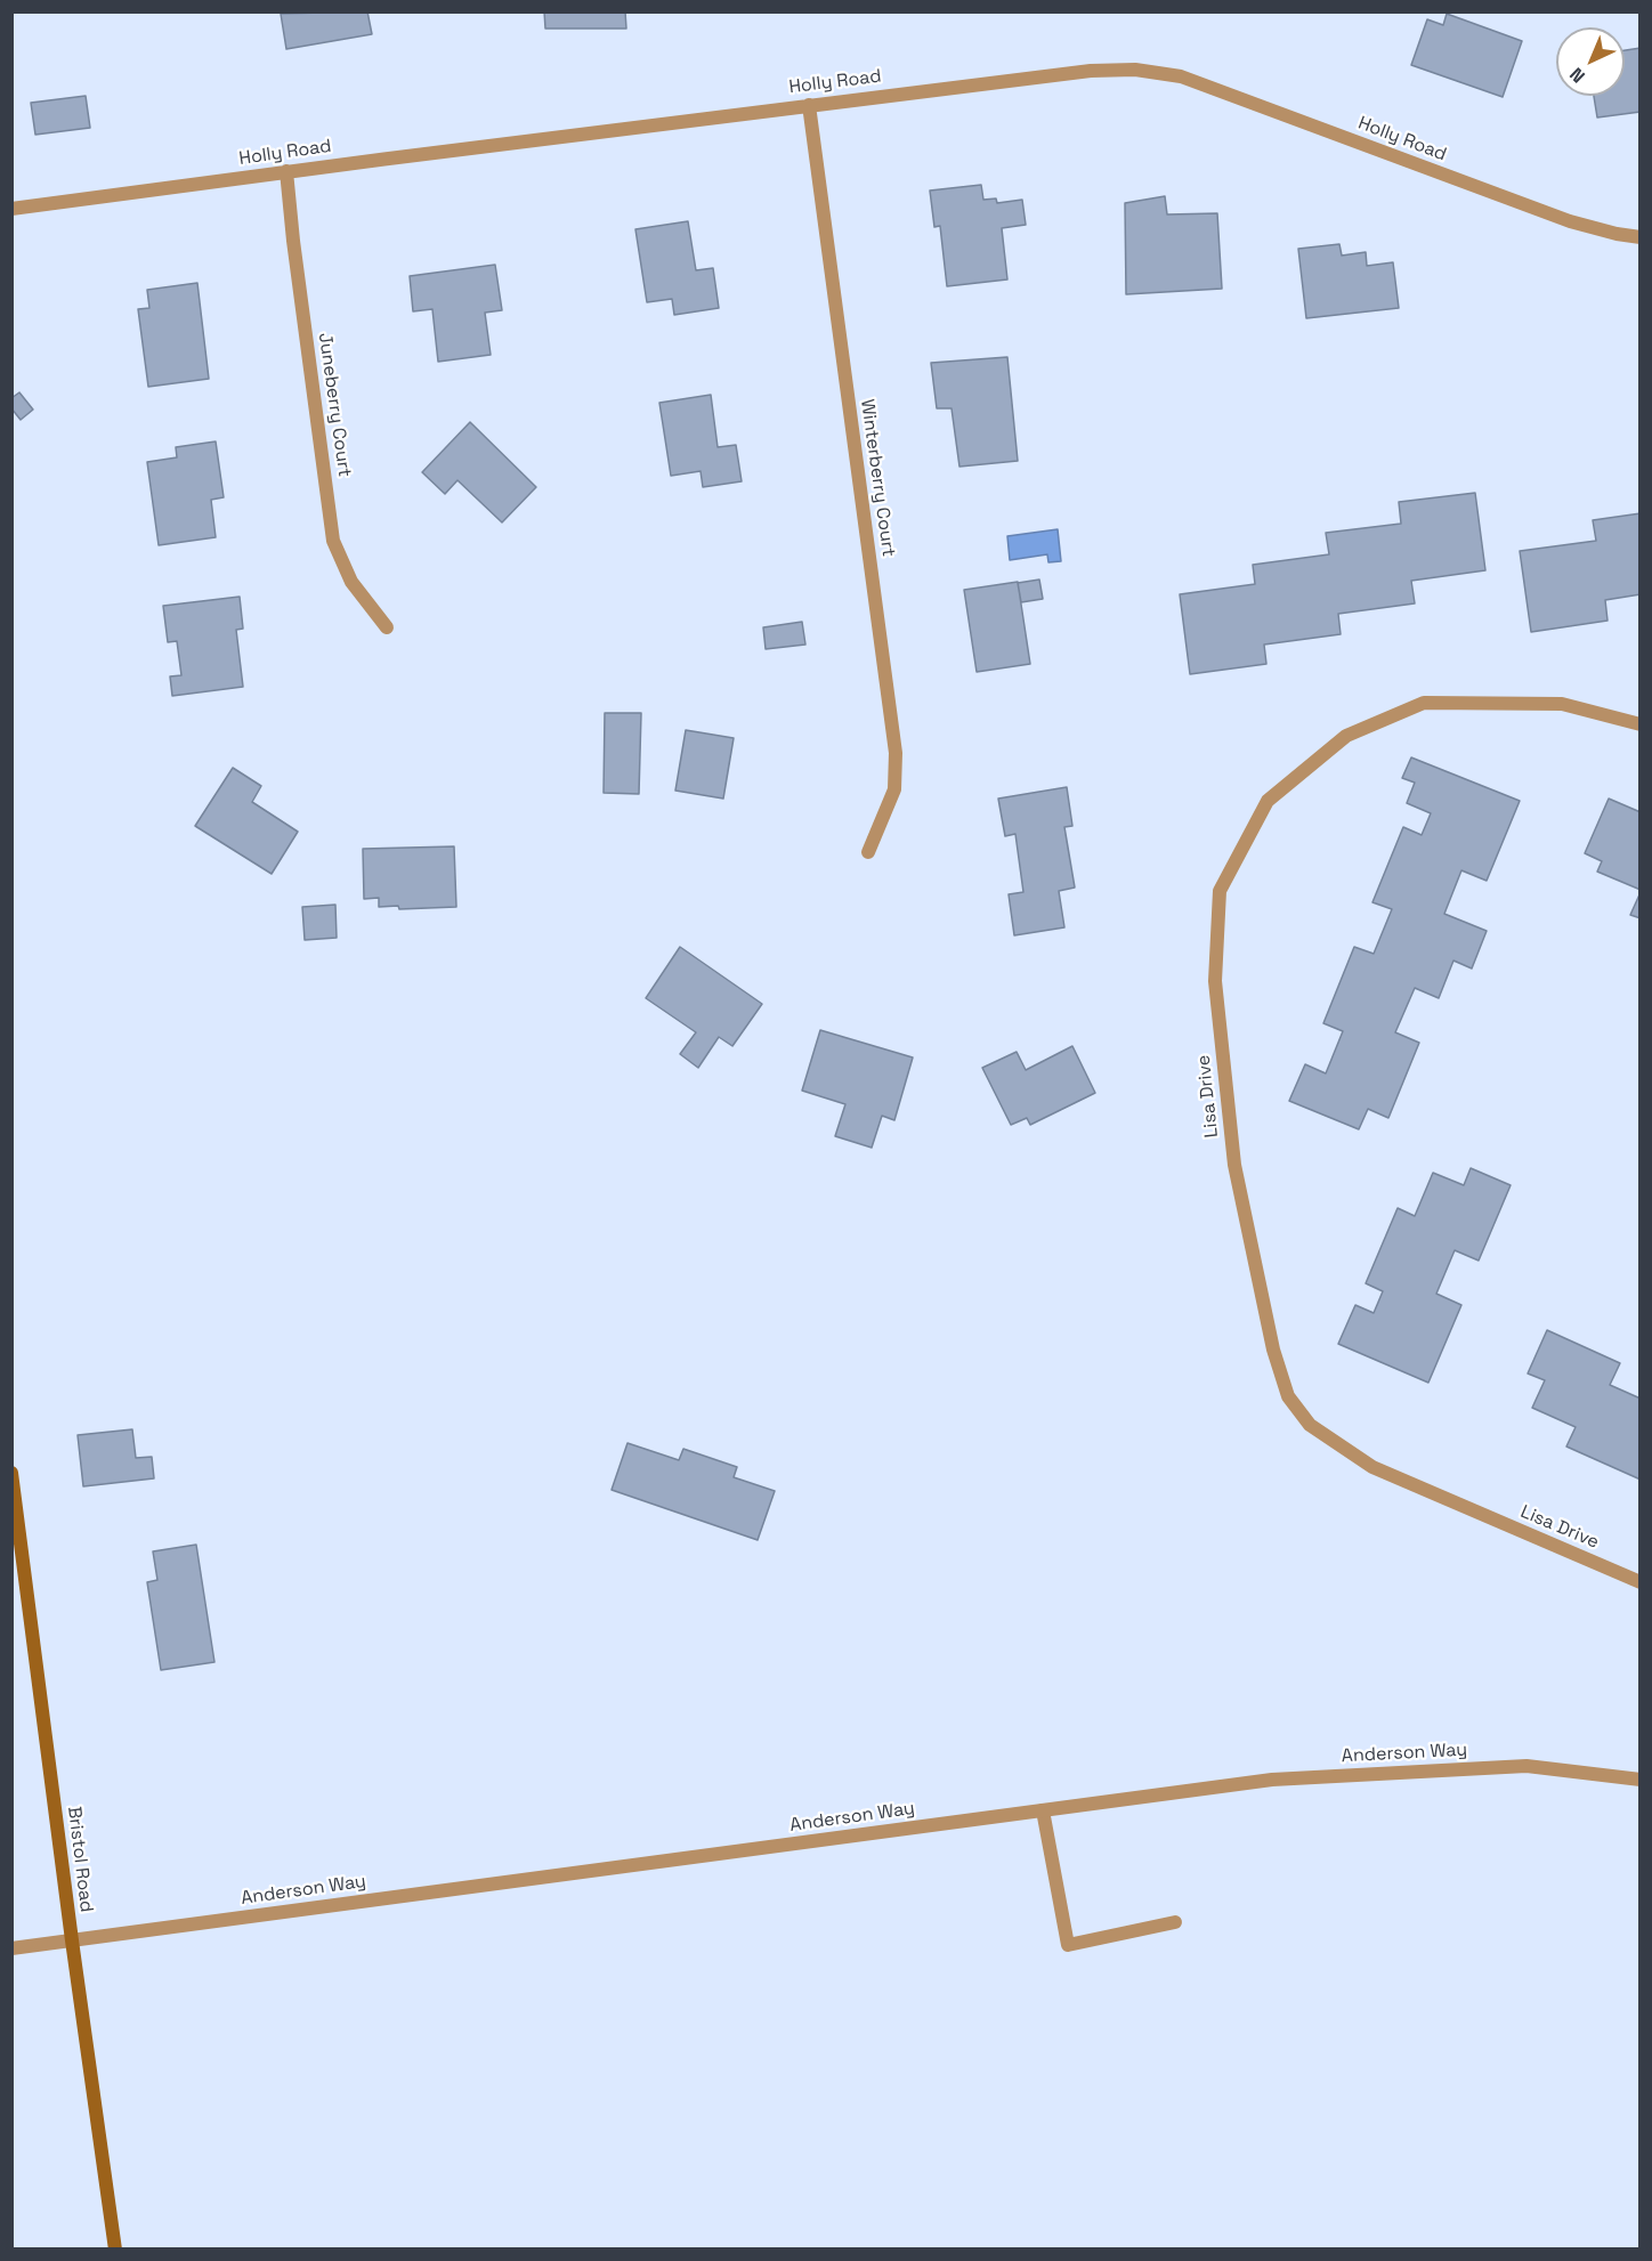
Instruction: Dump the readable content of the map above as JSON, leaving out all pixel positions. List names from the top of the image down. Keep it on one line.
{"streets":{"main road":["Bristol Road"],"street":["Holly Road","Juneberry Court","Winterberry Court","Lisa Drive","Anderson Way"]},"crossings":[["Holly Road","Juneberry Court"],["Holly Road","Winterberry Court"],["Anderson Way","Bristol Road"]],"north":"bottom left"}
